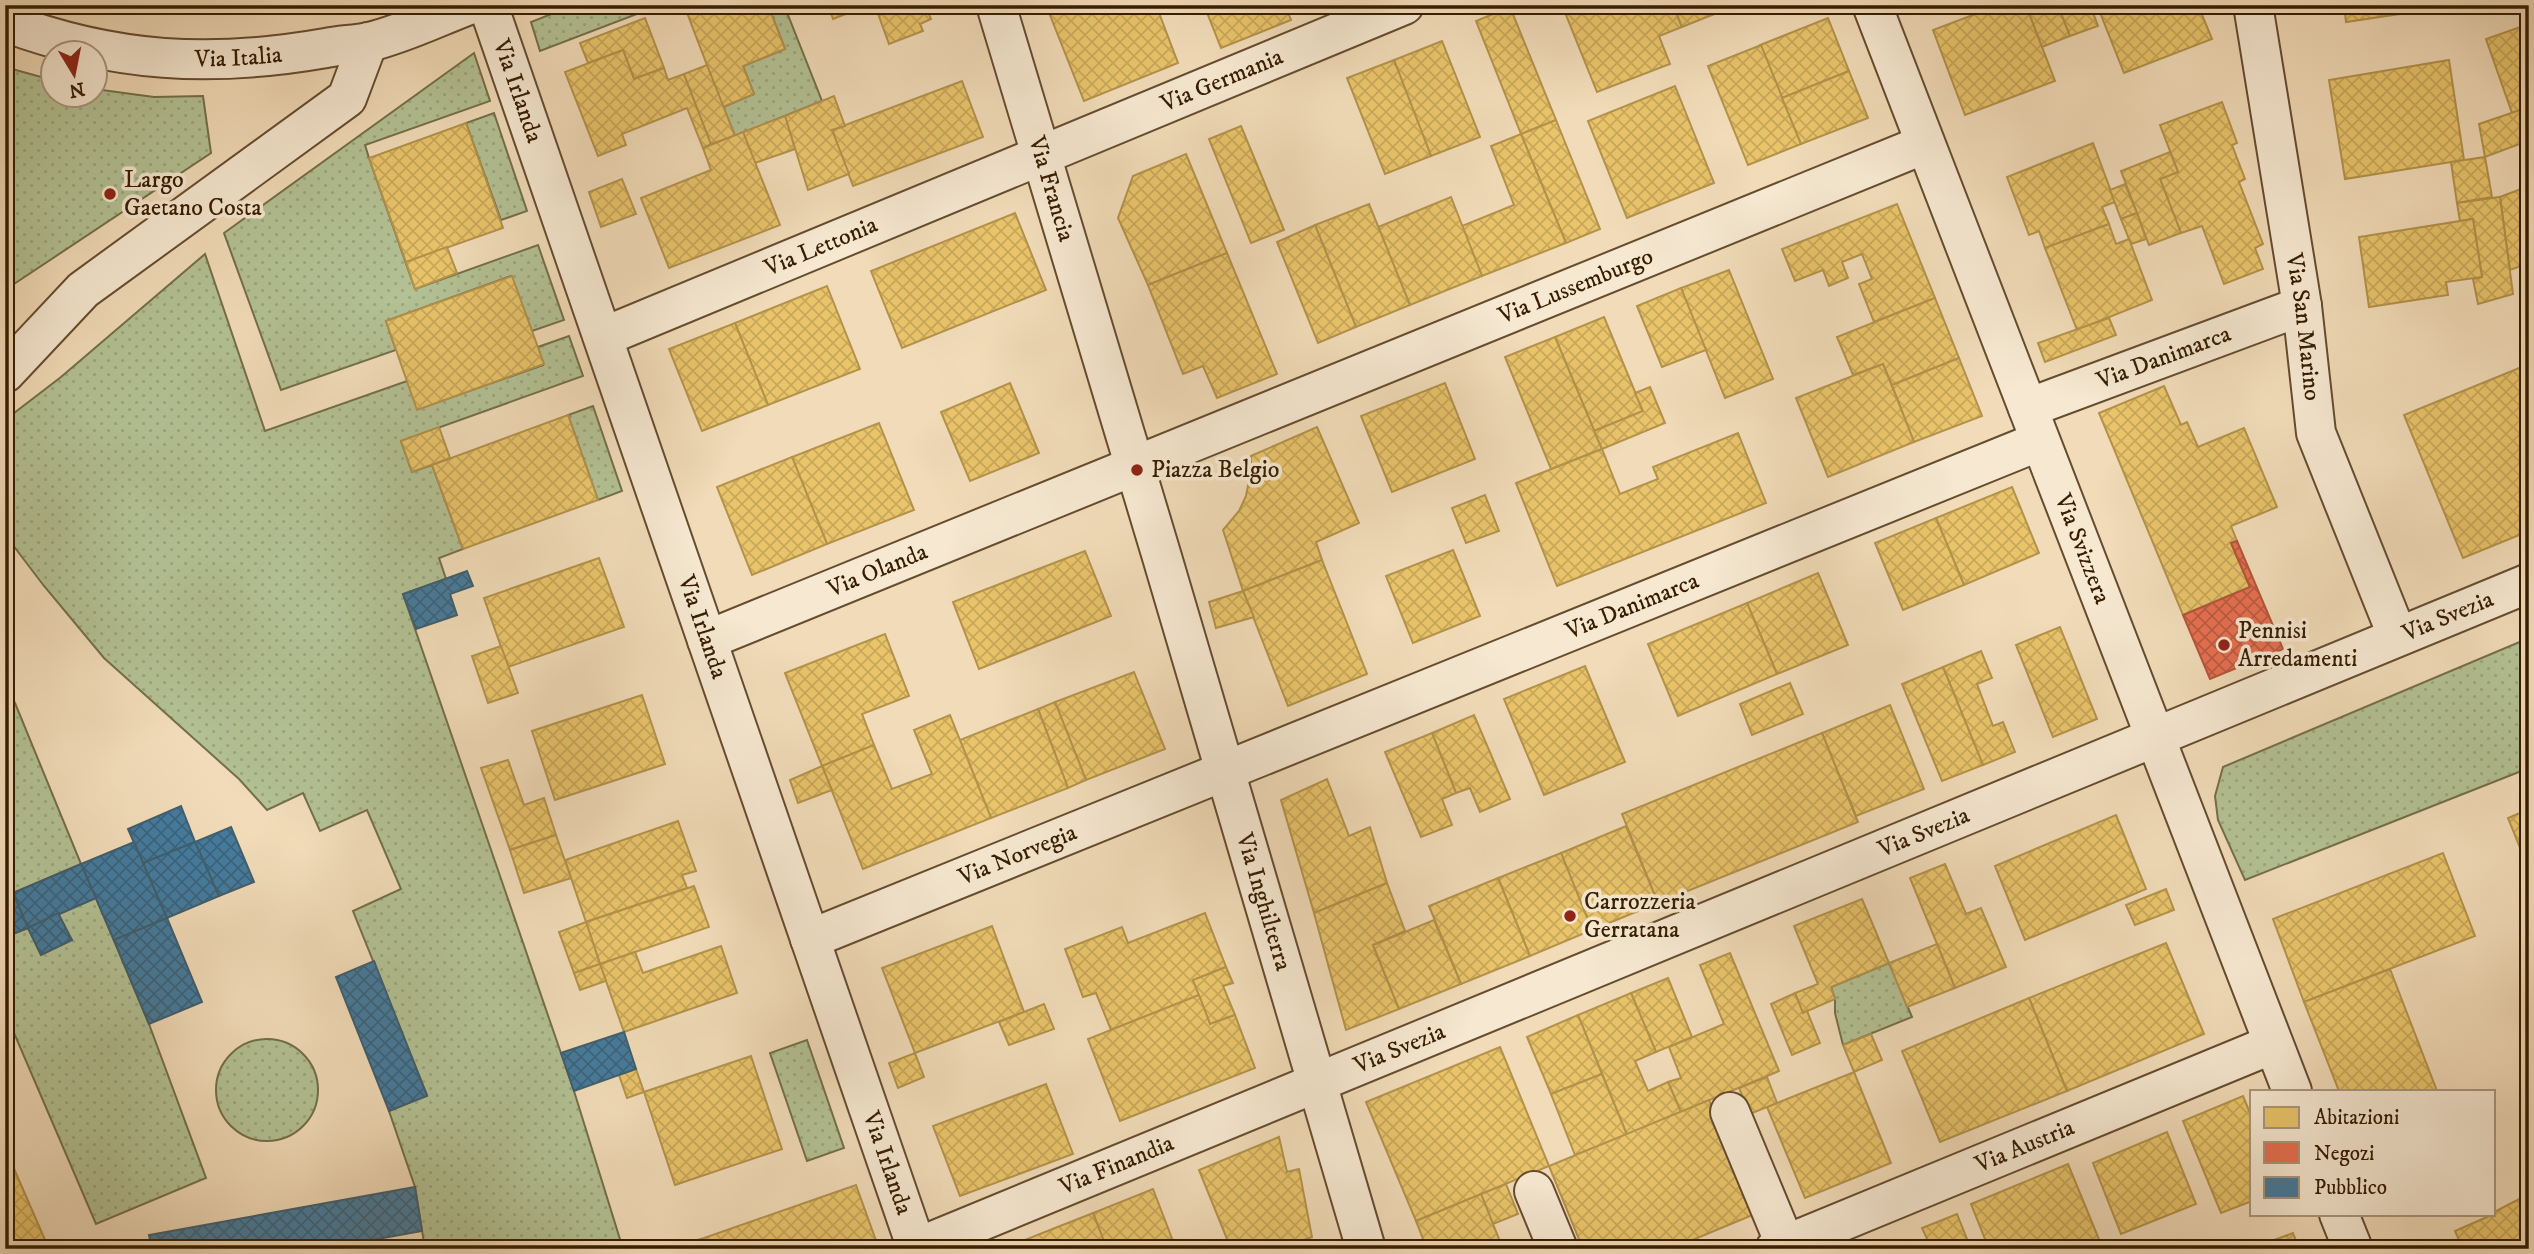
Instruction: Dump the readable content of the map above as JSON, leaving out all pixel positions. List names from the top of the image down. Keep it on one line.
{"streets":{"street":["Via Italia","Via Germania","Via Irlanda","Via Francia","Via Lettonia","Via Lussemburgo","Via San Marino","Via Danimarca","Via Svizzera","Via Olanda","Via Svezia","Via Norvegia","Via Inghilterra","Via Austria","Via Finandia"]},"crossings":[["Via Germania","Via Francia"],["Via Germania","Via Lettonia"],["Via Irlanda","Via Lettonia"],["Via Irlanda","Via Olanda"],["Via Irlanda","Via Norvegia"],["Via Irlanda","Via Finandia"],["Via Francia","Via Lettonia"],["Via Francia","Via Lussemburgo"],["Via Francia","Via Olanda"],["Via Francia","Via Inghilterra"],["Via Lussemburgo","Via Svizzera"],["Via Lussemburgo","Via Olanda"],["Via Lussemburgo","Via Inghilterra"],["Via San Marino","Via Danimarca"],["Via San Marino","Via Svezia"],["Via Danimarca","Via Svizzera"],["Via Danimarca","Via Norvegia"],["Via Danimarca","Via Inghilterra"],["Via Svizzera","Via Svezia"],["Via Svizzera","Via Austria"],["Via Olanda","Via Inghilterra"],["Via Svezia","Via Inghilterra"],["Via Svezia","Via Finandia"],["Via Norvegia","Via Inghilterra"],["Via Inghilterra","Via Finandia"]],"places":["Largo Gaetano Costa","Piazza Belgio","Pennisi Arredamenti","Carrozzeria Gerratana"],"legend":["Abitazioni","Negozi","Pubblico"],"north":"bottom"}
